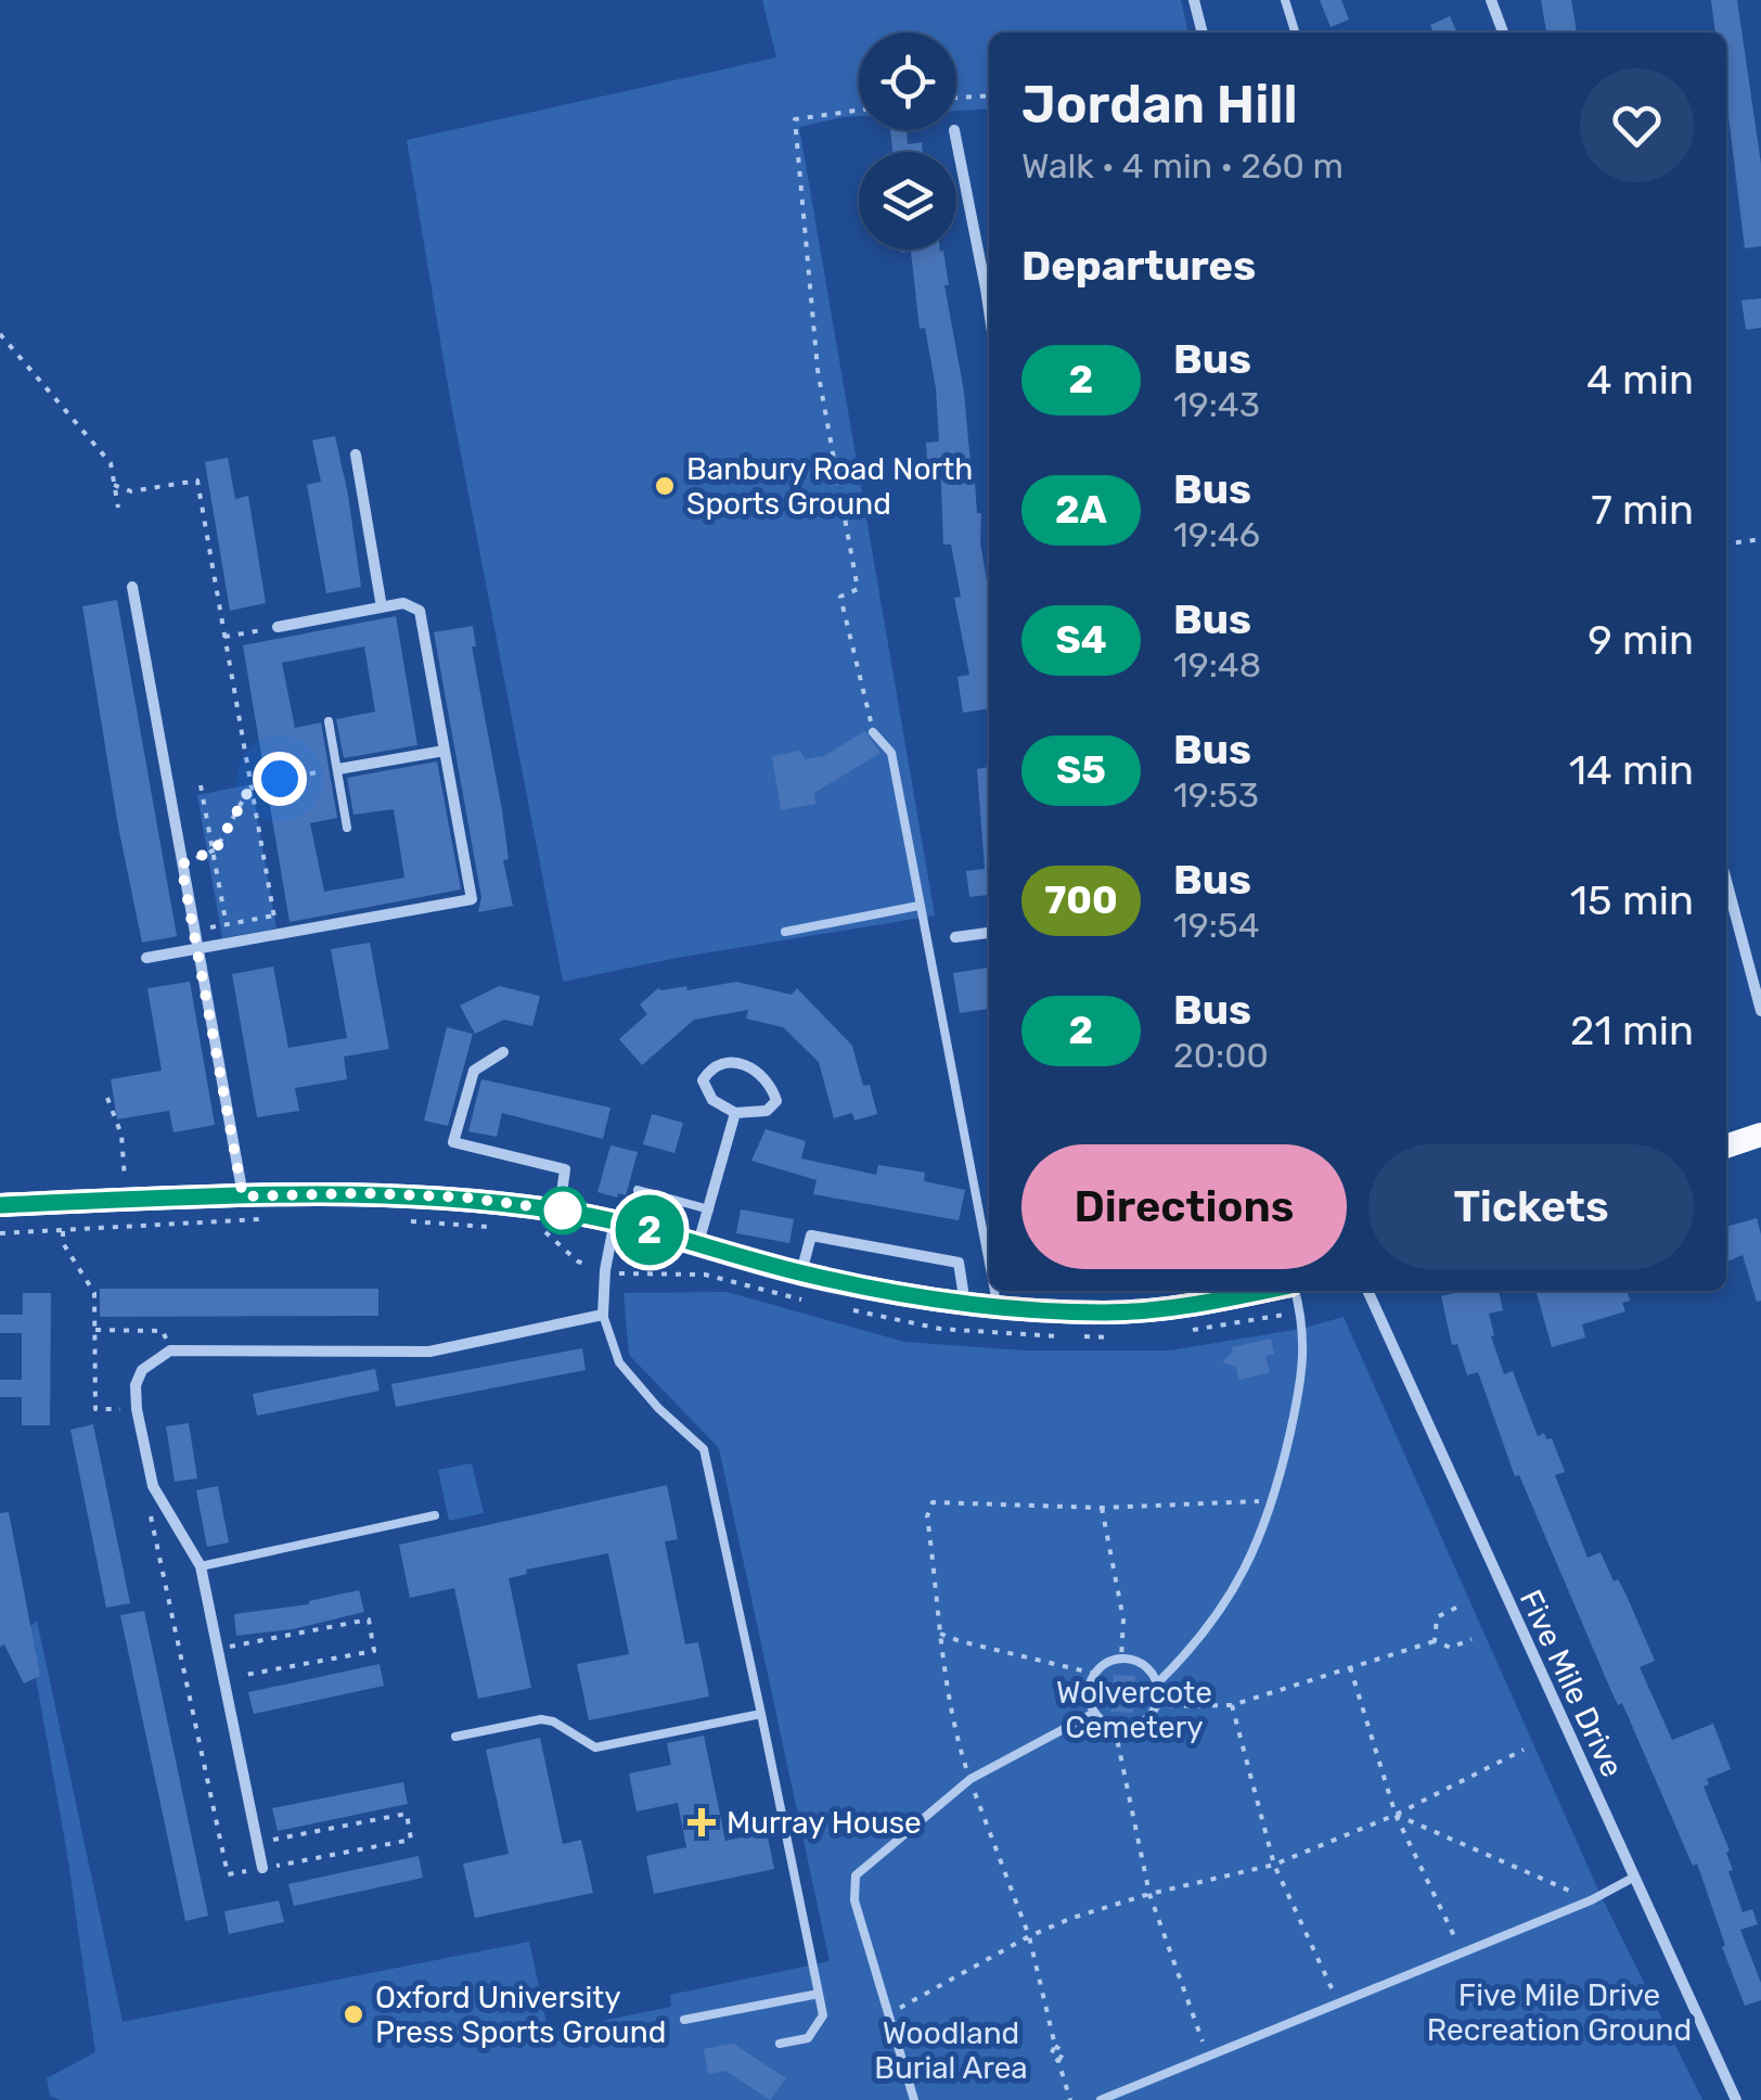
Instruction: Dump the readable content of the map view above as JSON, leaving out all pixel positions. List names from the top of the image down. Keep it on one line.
{"streets":{"street":["Five Mile Drive"]},"parks":["Wolvercote Cemetery","Five Mile Drive Recreation Ground","Woodland Burial Area"],"places":{"other":["Banbury Road North Sports Ground","Oxford University Press Sports Ground"],"health":["Murray House"]},"lines":["bus line 2"],"page":{"on_map":"2","heading":[["Jordan Hill","Walk · 4 min · 260 m"],"Departures"],"list":[{"mark":"2","name":"Bus","note":"19:43","value":"4 min"},{"mark":"2A","name":"Bus","note":"19:46","value":"7 min"},{"mark":"S4","name":"Bus","note":"19:48","value":"9 min"},{"mark":"S5","name":"Bus","note":"19:53","value":"14 min"},{"mark":"700","name":"Bus","note":"19:54","value":"15 min"},{"mark":"2","name":"Bus","note":"20:00","value":"21 min"}],"buttons":["Directions","Tickets"]}}
